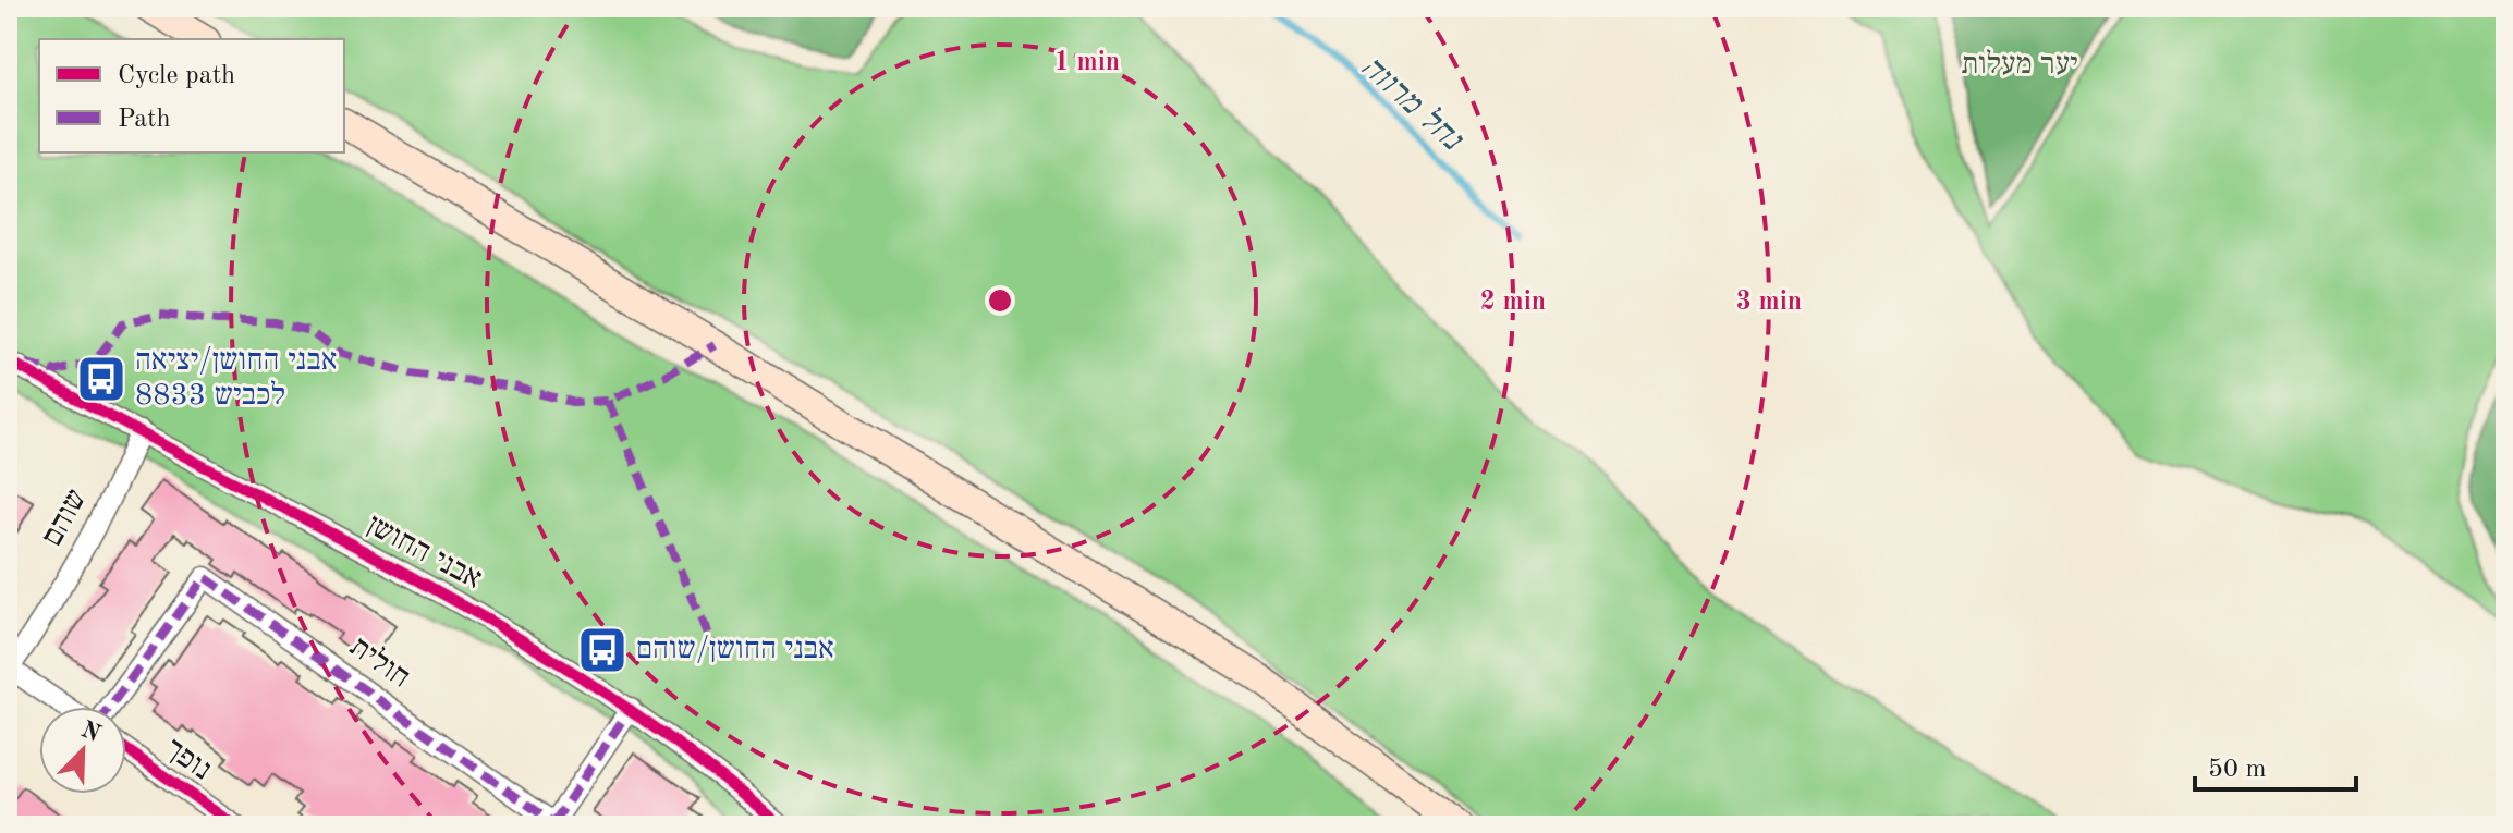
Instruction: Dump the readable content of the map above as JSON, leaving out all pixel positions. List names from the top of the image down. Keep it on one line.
{"streets":{"street":["שוהם","אבני החושן","חולית","נופך"]},"crossings":[["שוהם","אבני החושן"],["אבני החושן","חולית"]],"water":["נחל מרווה"],"parks":["יער מעלות"],"places":{"bus stop":["אבני החושן/יציאה לכביש 8833","אבני החושן/שוהם"]},"legend":["Cycle path","Path"],"scale_bar":"50 m","north":"top right","rings":["1 min","2 min","3 min"]}
